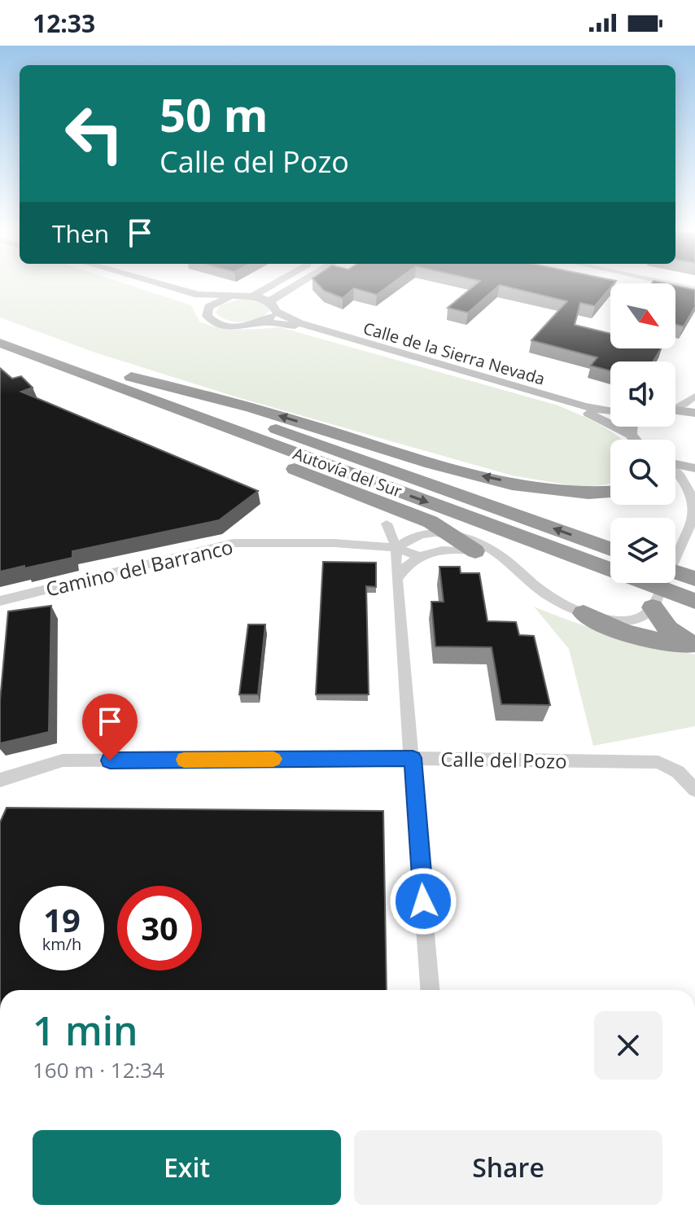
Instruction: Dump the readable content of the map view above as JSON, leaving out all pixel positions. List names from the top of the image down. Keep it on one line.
{"streets":{"highway":["Autovía del Sur"],"main road":["Calle de la Sierra Nevada"],"street":["Camino del Barranco","Calle del Pozo"]},"north":"bottom right","page":{"status":"12:33","turn":["50 m","Calle del Pozo"],"then":"Then","speed":"19 km/h","limit":"30","heading":["1 min","160 m · 12:34"],"buttons":["Exit","Share"]}}
